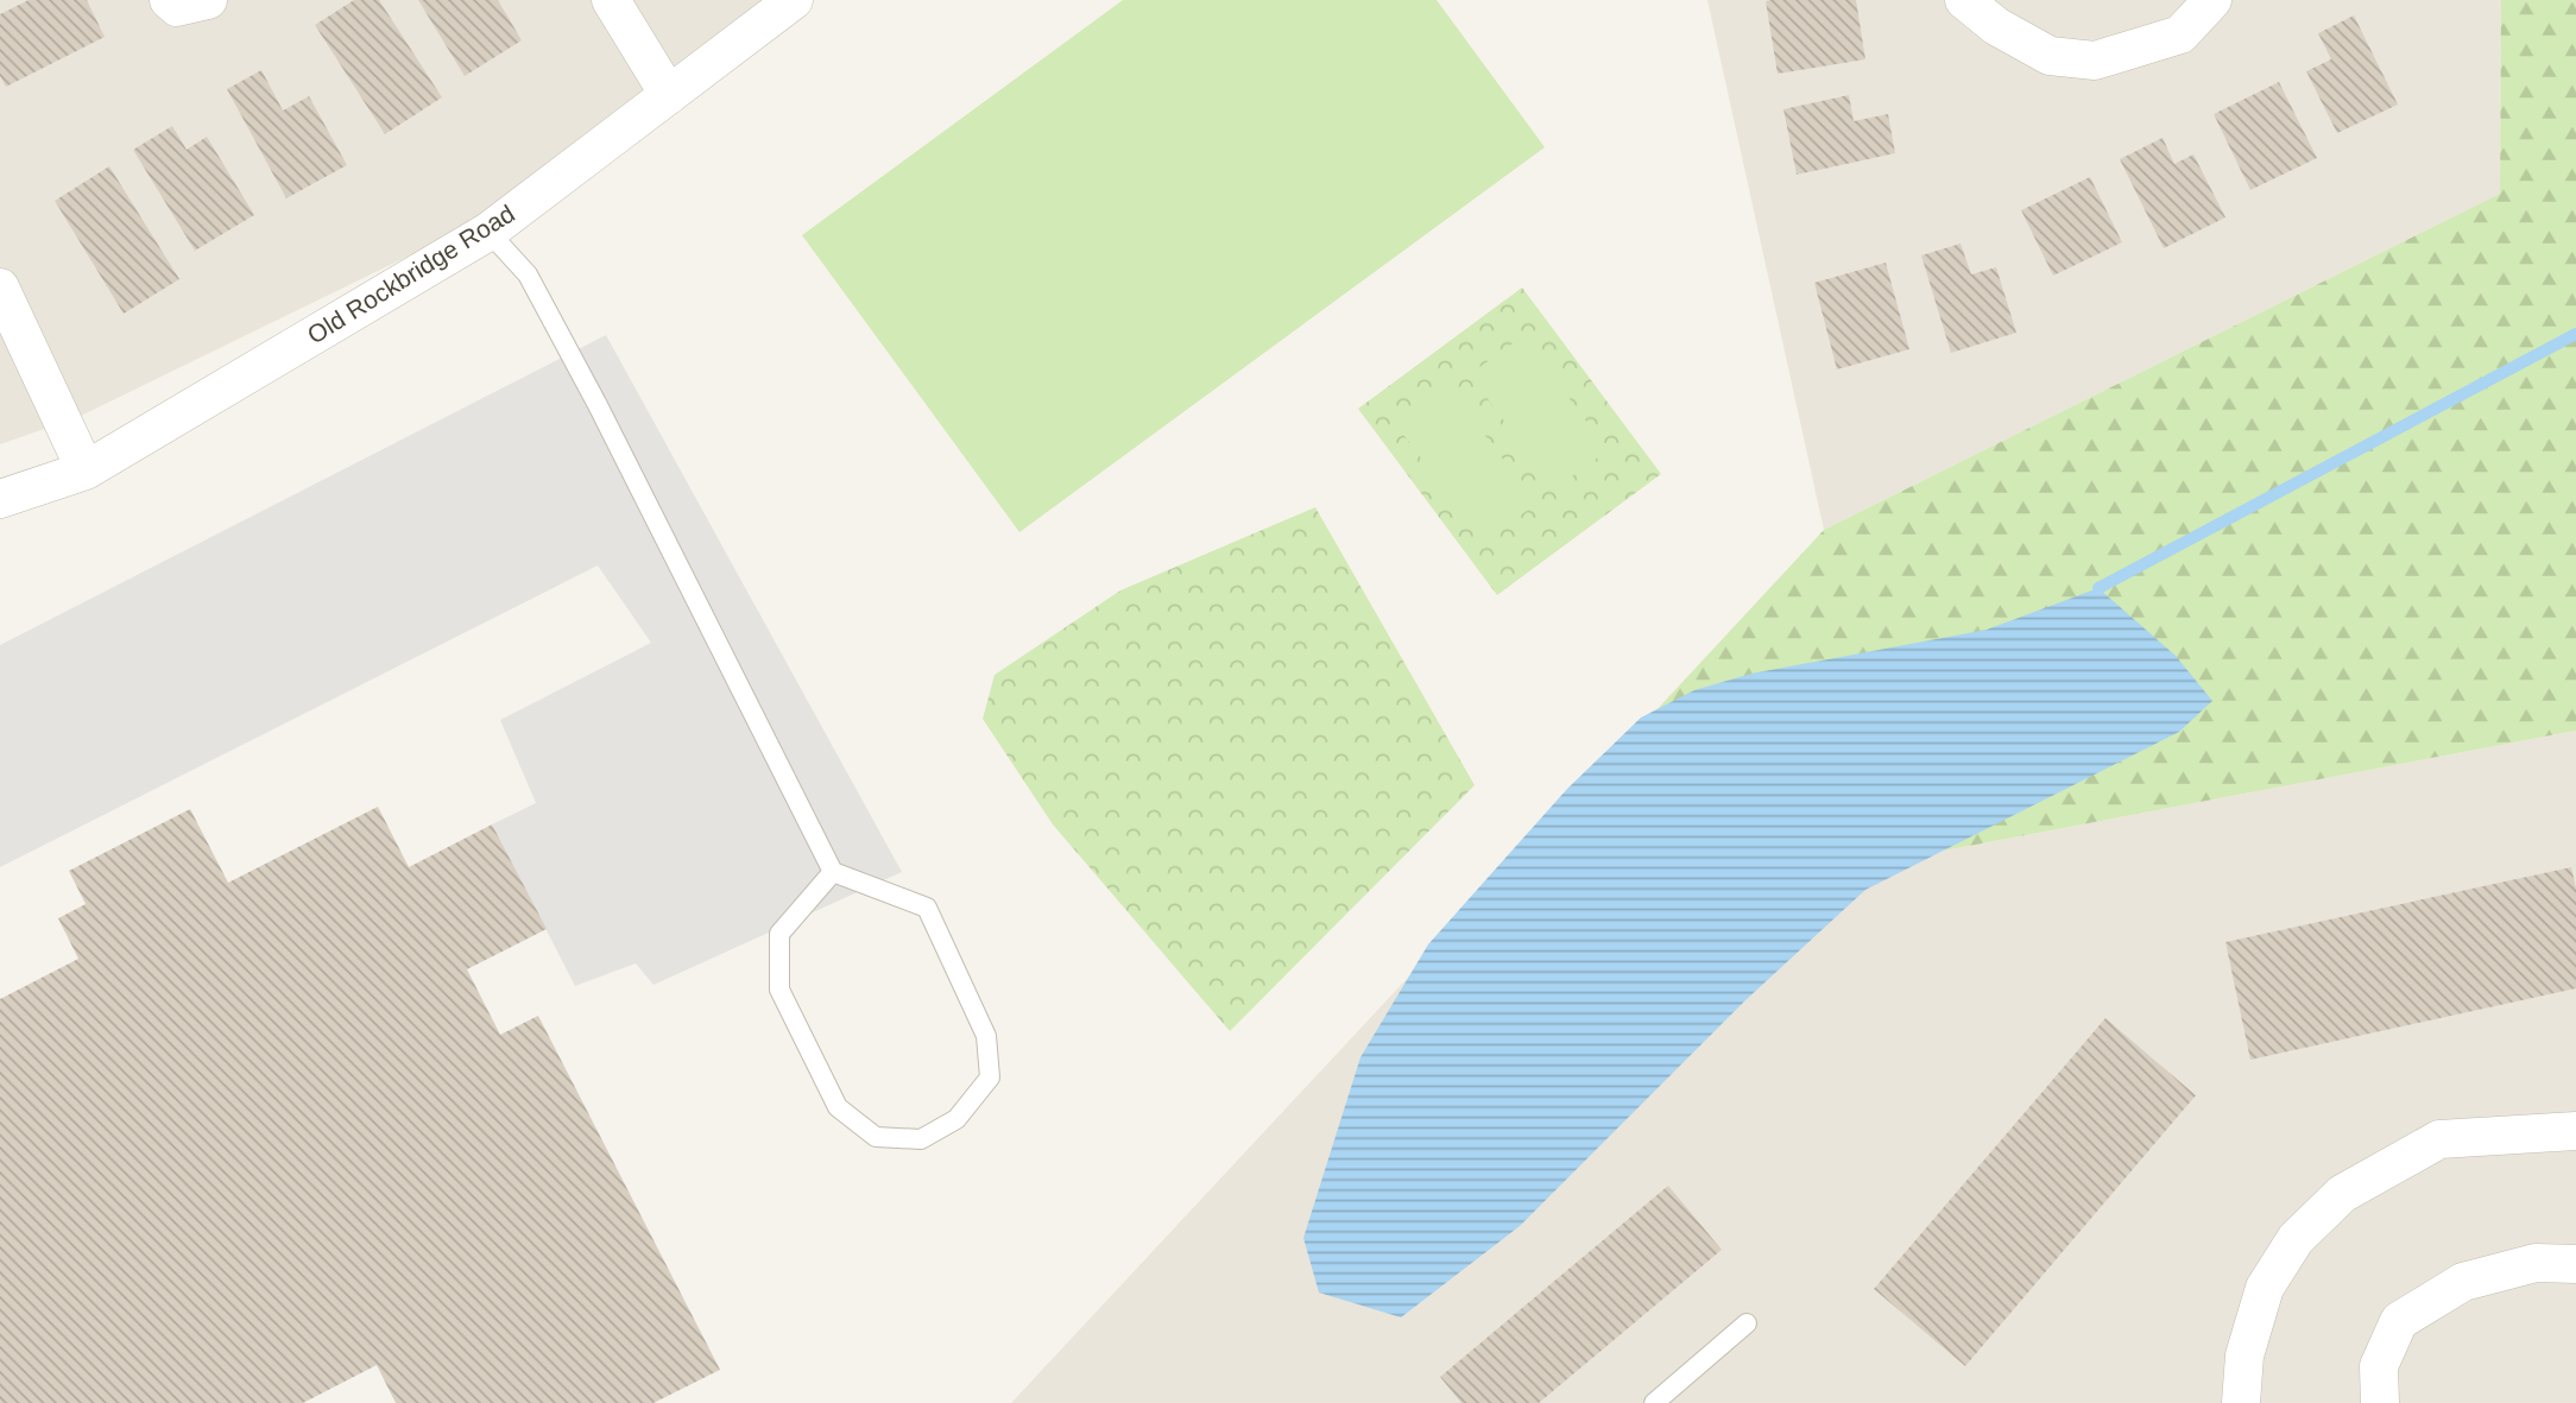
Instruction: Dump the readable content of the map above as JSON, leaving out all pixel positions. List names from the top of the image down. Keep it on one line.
{"streets":{"street":["Old Rockbridge Road"]}}
